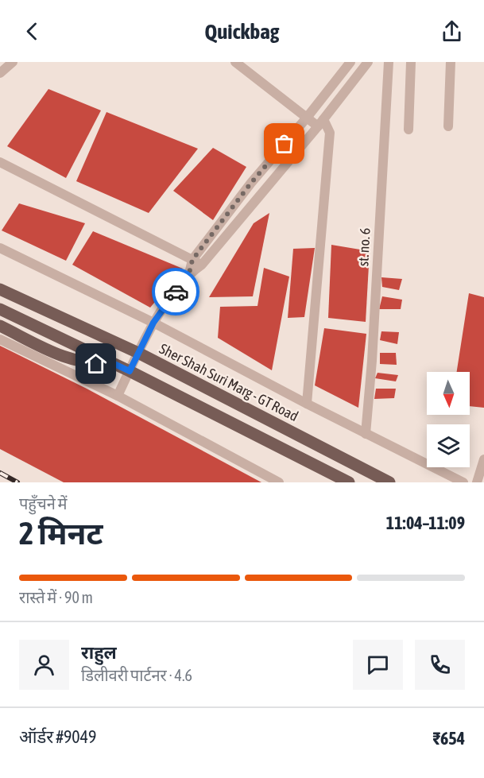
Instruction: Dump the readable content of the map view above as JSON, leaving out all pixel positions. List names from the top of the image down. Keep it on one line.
{"streets":{"main road":["Sher Shah Suri Marg - GT Road"],"street":["st. no. 6"]},"north":"bottom","page":{"header":"Quickbag","heading":["2 मिनट","पहुँचने में","11:04–11:09"],"panel":["राहुल","डिलीवरी पार्टनर · 4.6","ऑर्डर #9049","₹654"],"bar":"रास्ते में · 90 m"}}
